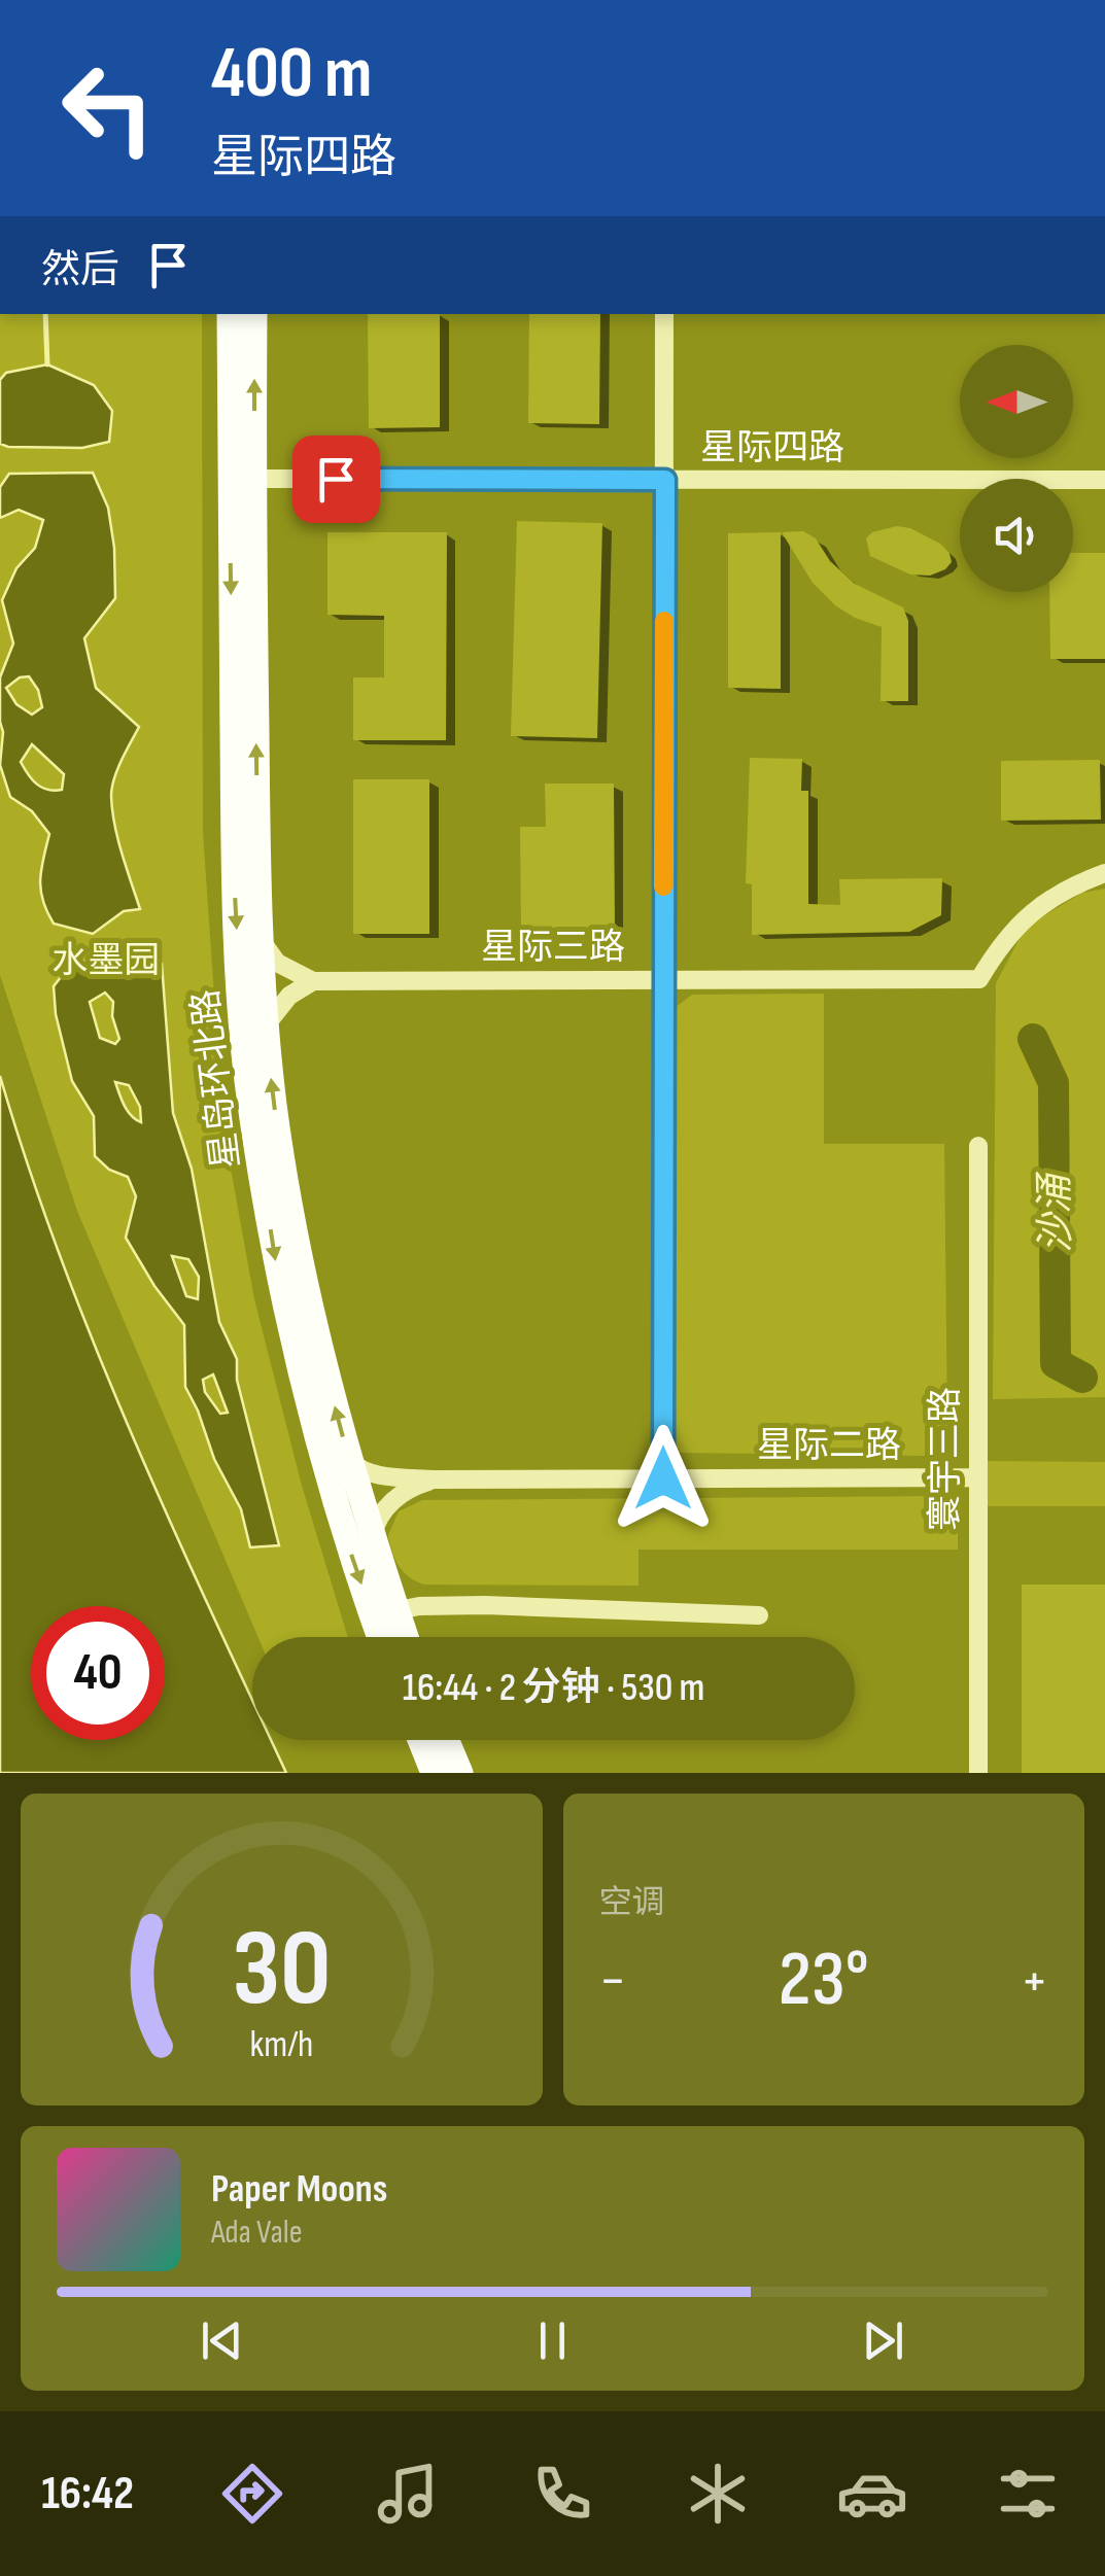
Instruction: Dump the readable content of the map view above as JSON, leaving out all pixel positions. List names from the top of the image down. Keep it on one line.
{"streets":{"main road":["星岛环北路"],"street":["星际四路","星际三路","星际二路","寰宇三路"]},"crossings":[["星际四路","星岛环北路"],["星岛环北路","星际二路"],["星际二路","寰宇三路"]],"water":["沙涌"],"parks":["水墨园"],"north":"left","page":{"turn":["400 m","星际四路"],"then":"然后","limit":"40","trip":"16:44 · 2 分钟 · 530 m","tile":"空调","heat":["−","23°","+"],"song":["Paper Moons","Ada Vale"],"tabs":"16:42","gauge":["30","km/h"]}}
